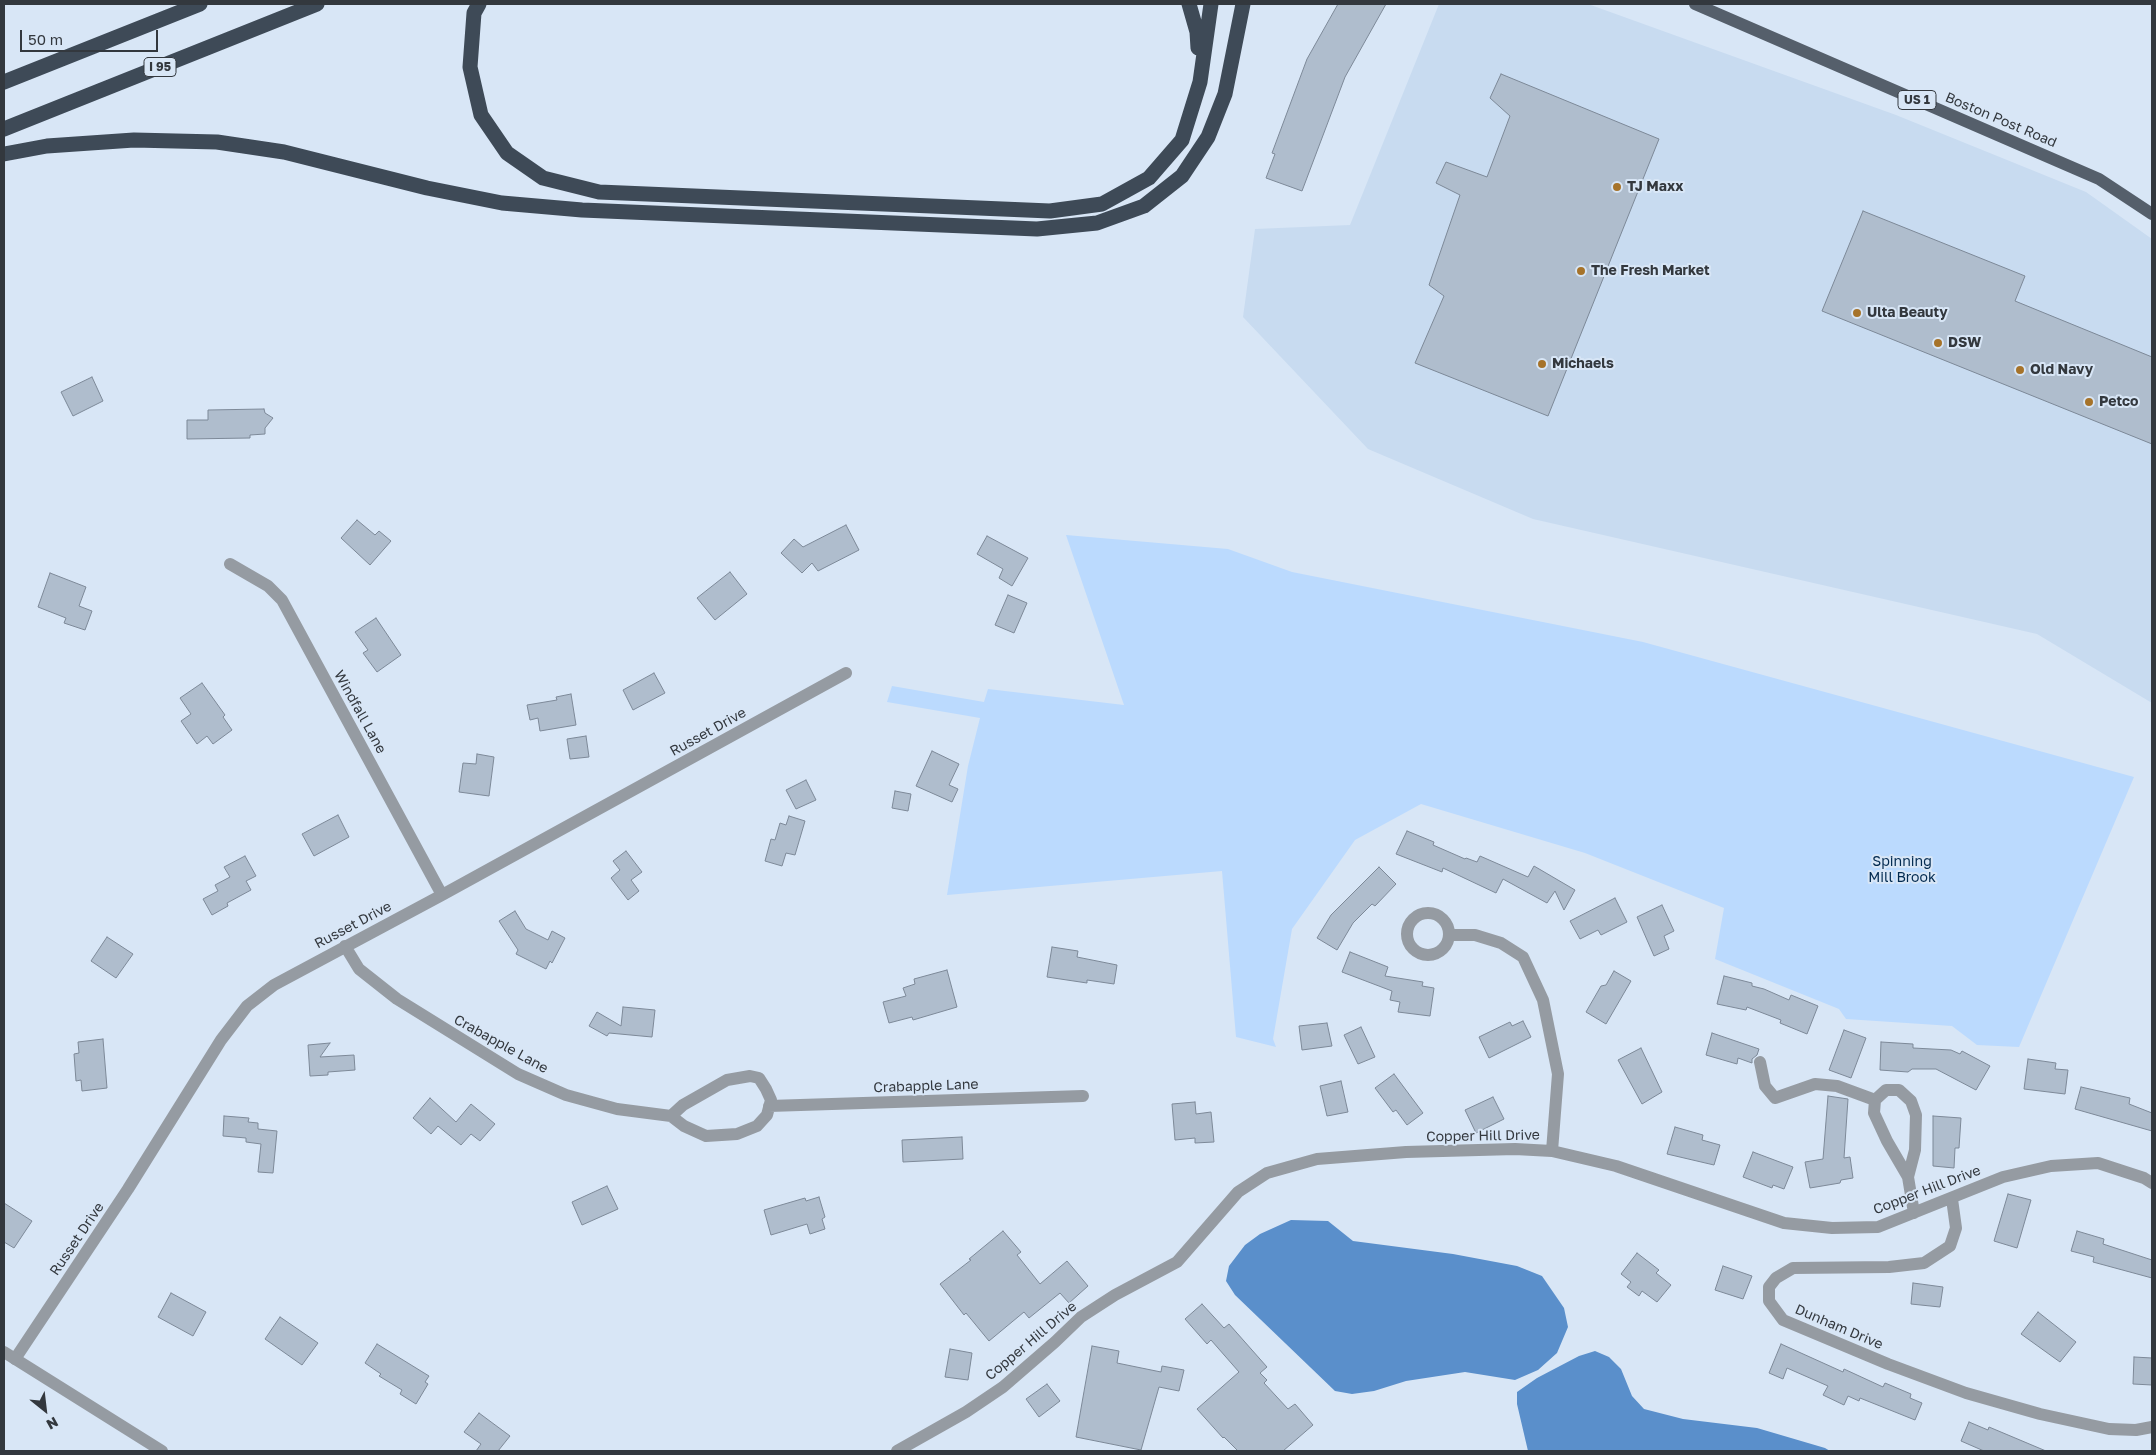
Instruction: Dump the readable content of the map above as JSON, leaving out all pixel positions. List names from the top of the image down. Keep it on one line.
{"streets":{"highway":["I 95"],"main road":["US 1","Boston Post Road"],"street":["Windfall Lane","Russet Drive","Crabapple Lane","Copper Hill Drive","Dunham Drive"]},"crossings":[["Windfall Lane","Russet Drive"],["Russet Drive","Crabapple Lane"],["Copper Hill Drive","Dunham Drive"]],"parks":["Spinning Mill Brook"],"places":["TJ Maxx","The Fresh Market","Ulta Beauty","DSW","Michaels","Old Navy","Petco"],"scale_bar":"50 m","north":"bottom right"}
